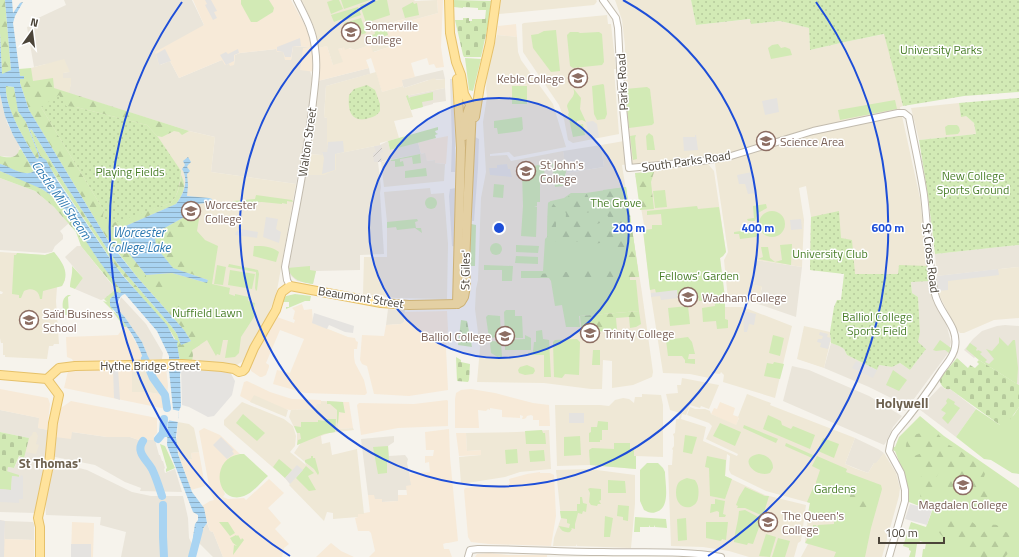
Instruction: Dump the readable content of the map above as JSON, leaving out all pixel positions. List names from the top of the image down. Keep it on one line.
{"streets":{"main road":["St Giles'","Beaumont Street","Hythe Bridge Street"],"street":["Parks Road","Walton Street","South Parks Road","St Cross Road"]},"crossings":[["Parks Road","South Parks Road"],["Walton Street","Beaumont Street"],["Walton Street","Hythe Bridge Street"],["South Parks Road","St Cross Road"],["St Giles'","Beaumont Street"],["Beaumont Street","Hythe Bridge Street"]],"districts":["Holywell","St Thomas'"],"water":["Castle Mill Stream","Worcester College Lake"],"parks":["University Parks","Playing Fields","New College Sports Ground","The Grove","University Club","Fellows' Garden","Nuffield Lawn","Balliol College Sports Field","Gardens"],"places":{"school or university":["Somerville College","Keble College","Science Area","St John's College","Worcester College","Wadham College","Saïd Business School","Trinity College","Balliol College","Magdalen College","The Queen's College"]},"scale_bar":"100 m","north":"top","rings":["200 m","400 m","600 m"]}
